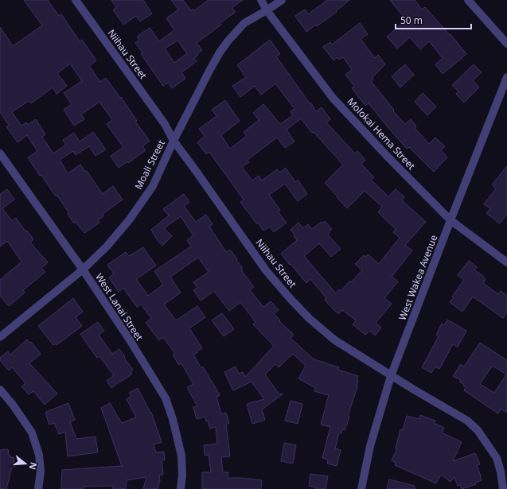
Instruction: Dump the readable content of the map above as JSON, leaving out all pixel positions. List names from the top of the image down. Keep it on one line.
{"streets":{"street":["Niihau Street","Molokai Hema Street","Moali Street","West Wakea Avenue","West Lanai Street"]},"crossings":[["Niihau Street","Moali Street"],["Niihau Street","West Wakea Avenue"],["Molokai Hema Street","Moali Street"],["Molokai Hema Street","West Wakea Avenue"],["Moali Street","West Lanai Street"]],"scale_bar":"50 m","north":"right"}
